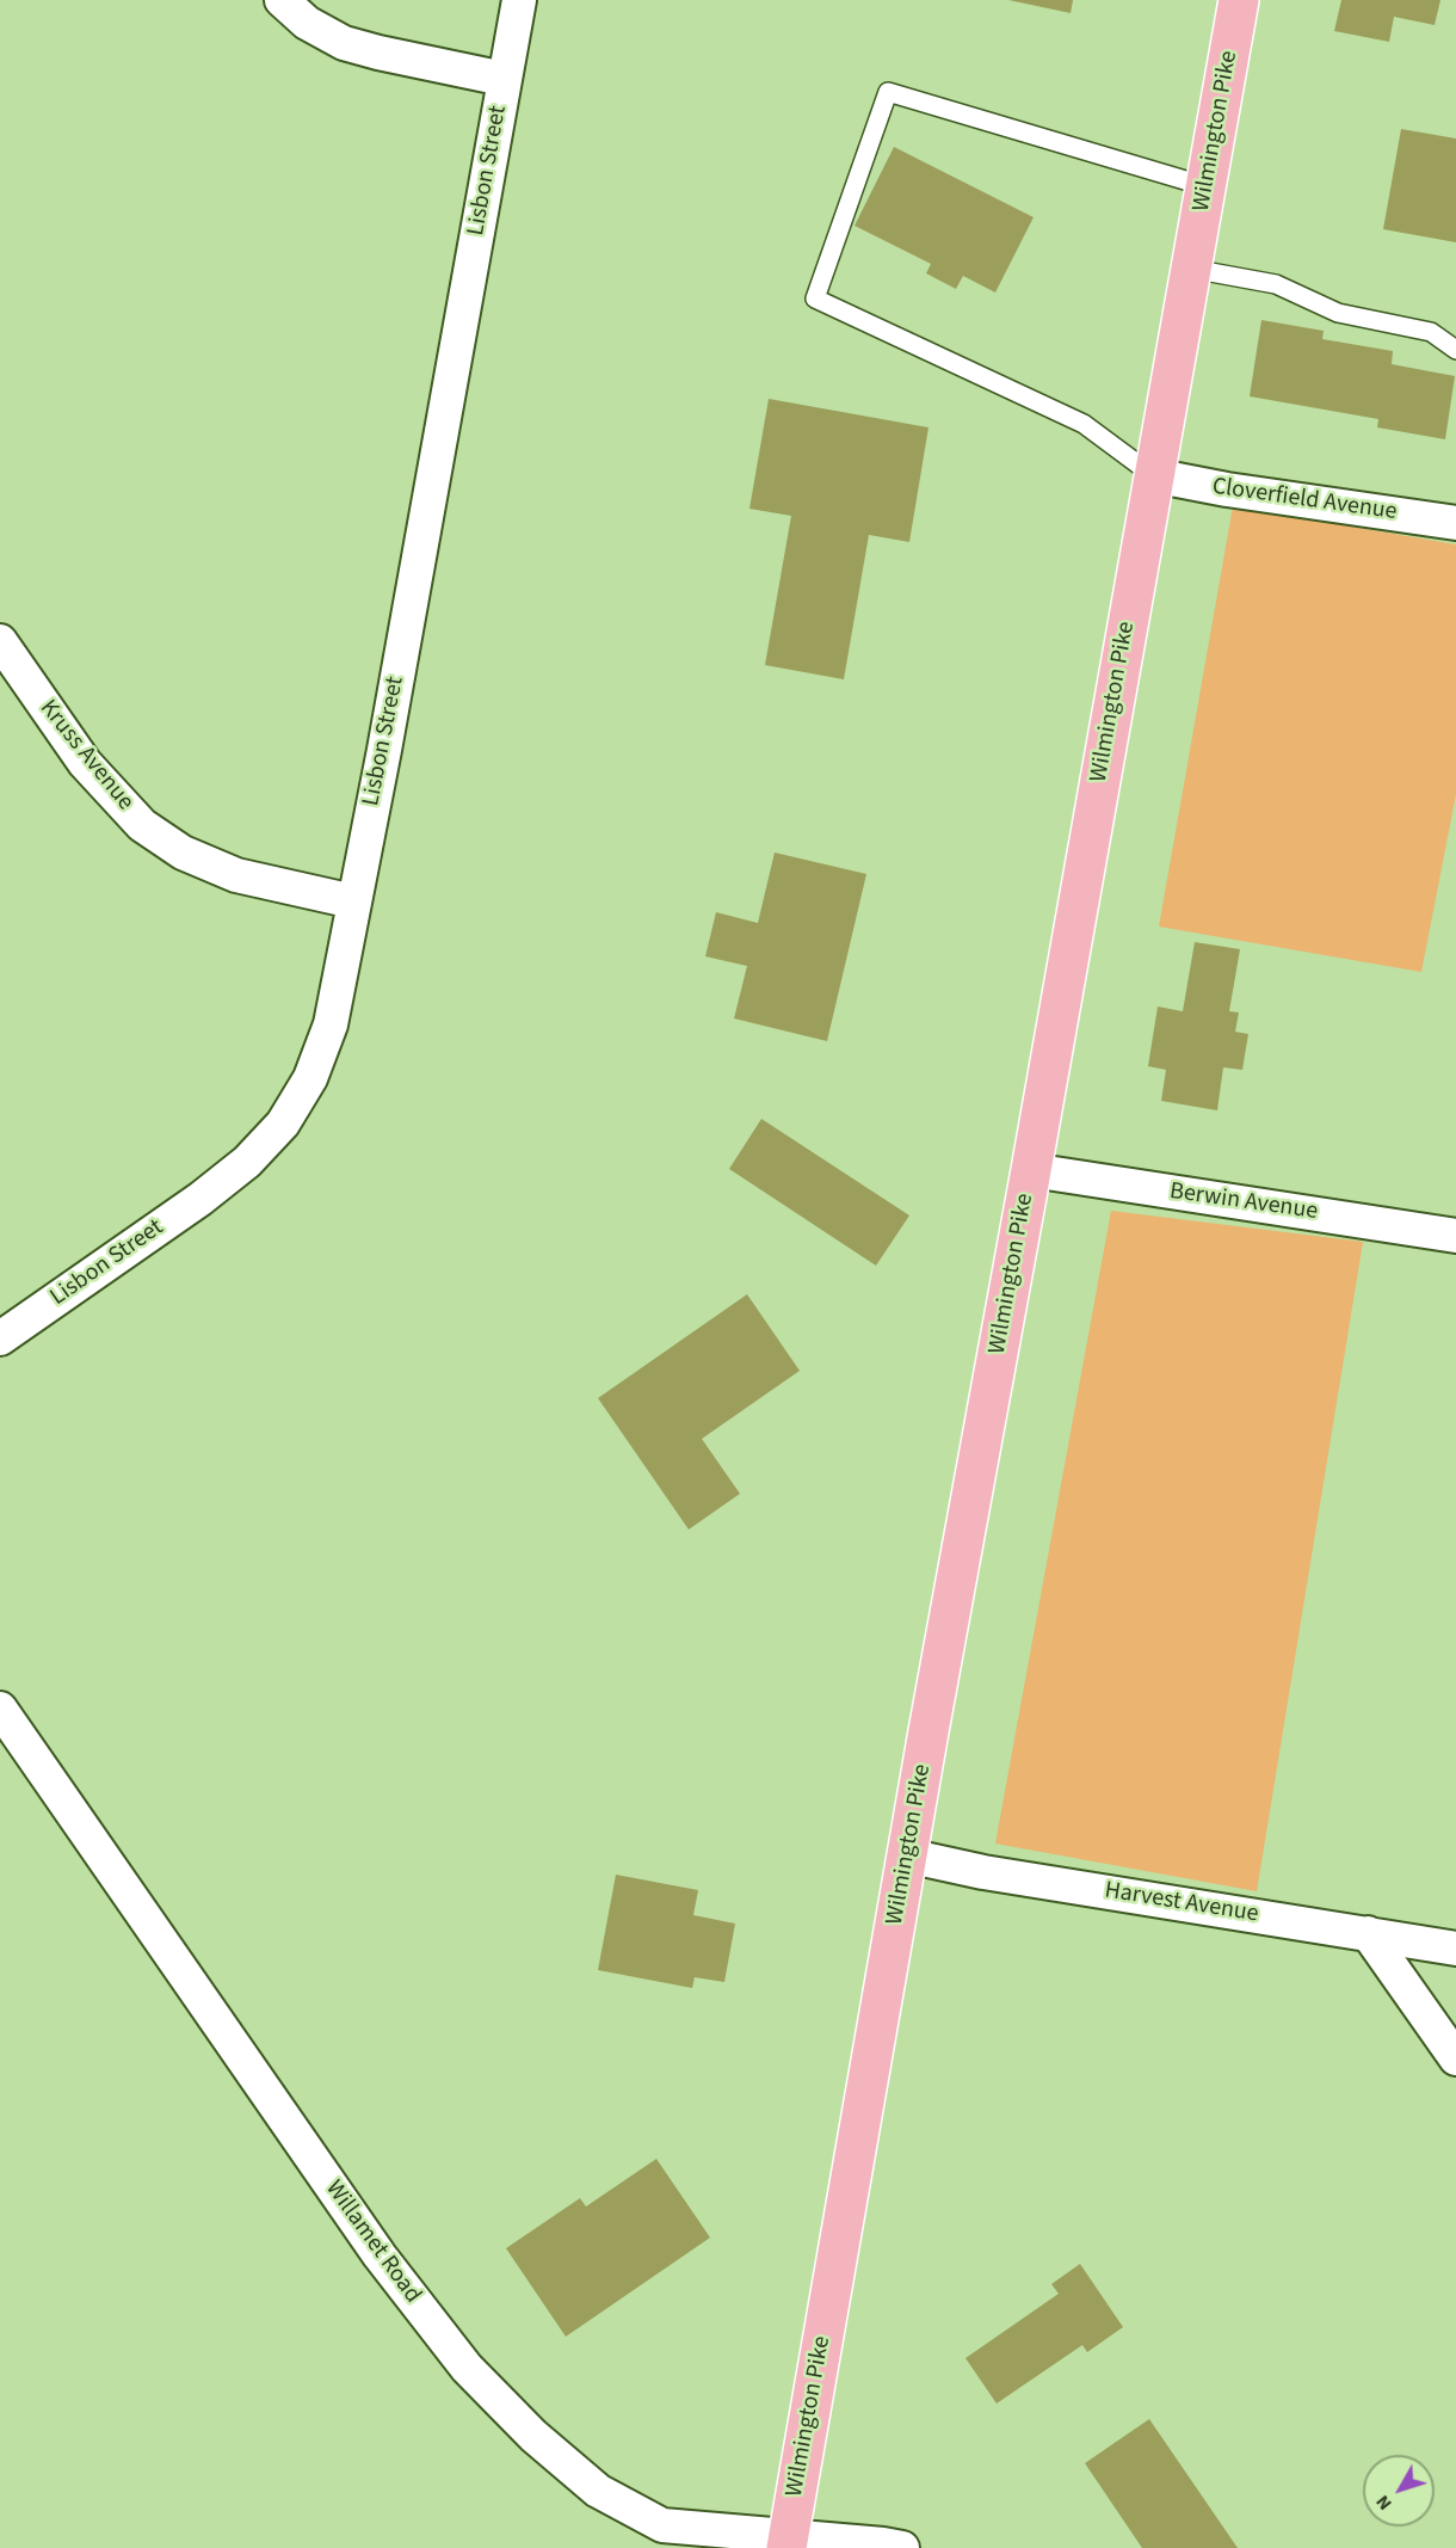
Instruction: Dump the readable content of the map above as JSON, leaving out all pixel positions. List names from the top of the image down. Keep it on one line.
{"streets":{"main road":["Wilmington Pike"],"street":["Lisbon Street","Cloverfield Avenue","Kruss Avenue","Berwin Avenue","Harvest Avenue","Willamet Road"]},"crossings":[["Wilmington Pike","Cloverfield Avenue"],["Wilmington Pike","Berwin Avenue"],["Wilmington Pike","Harvest Avenue"],["Wilmington Pike","Willamet Road"],["Lisbon Street","Kruss Avenue"]],"north":"bottom left"}
